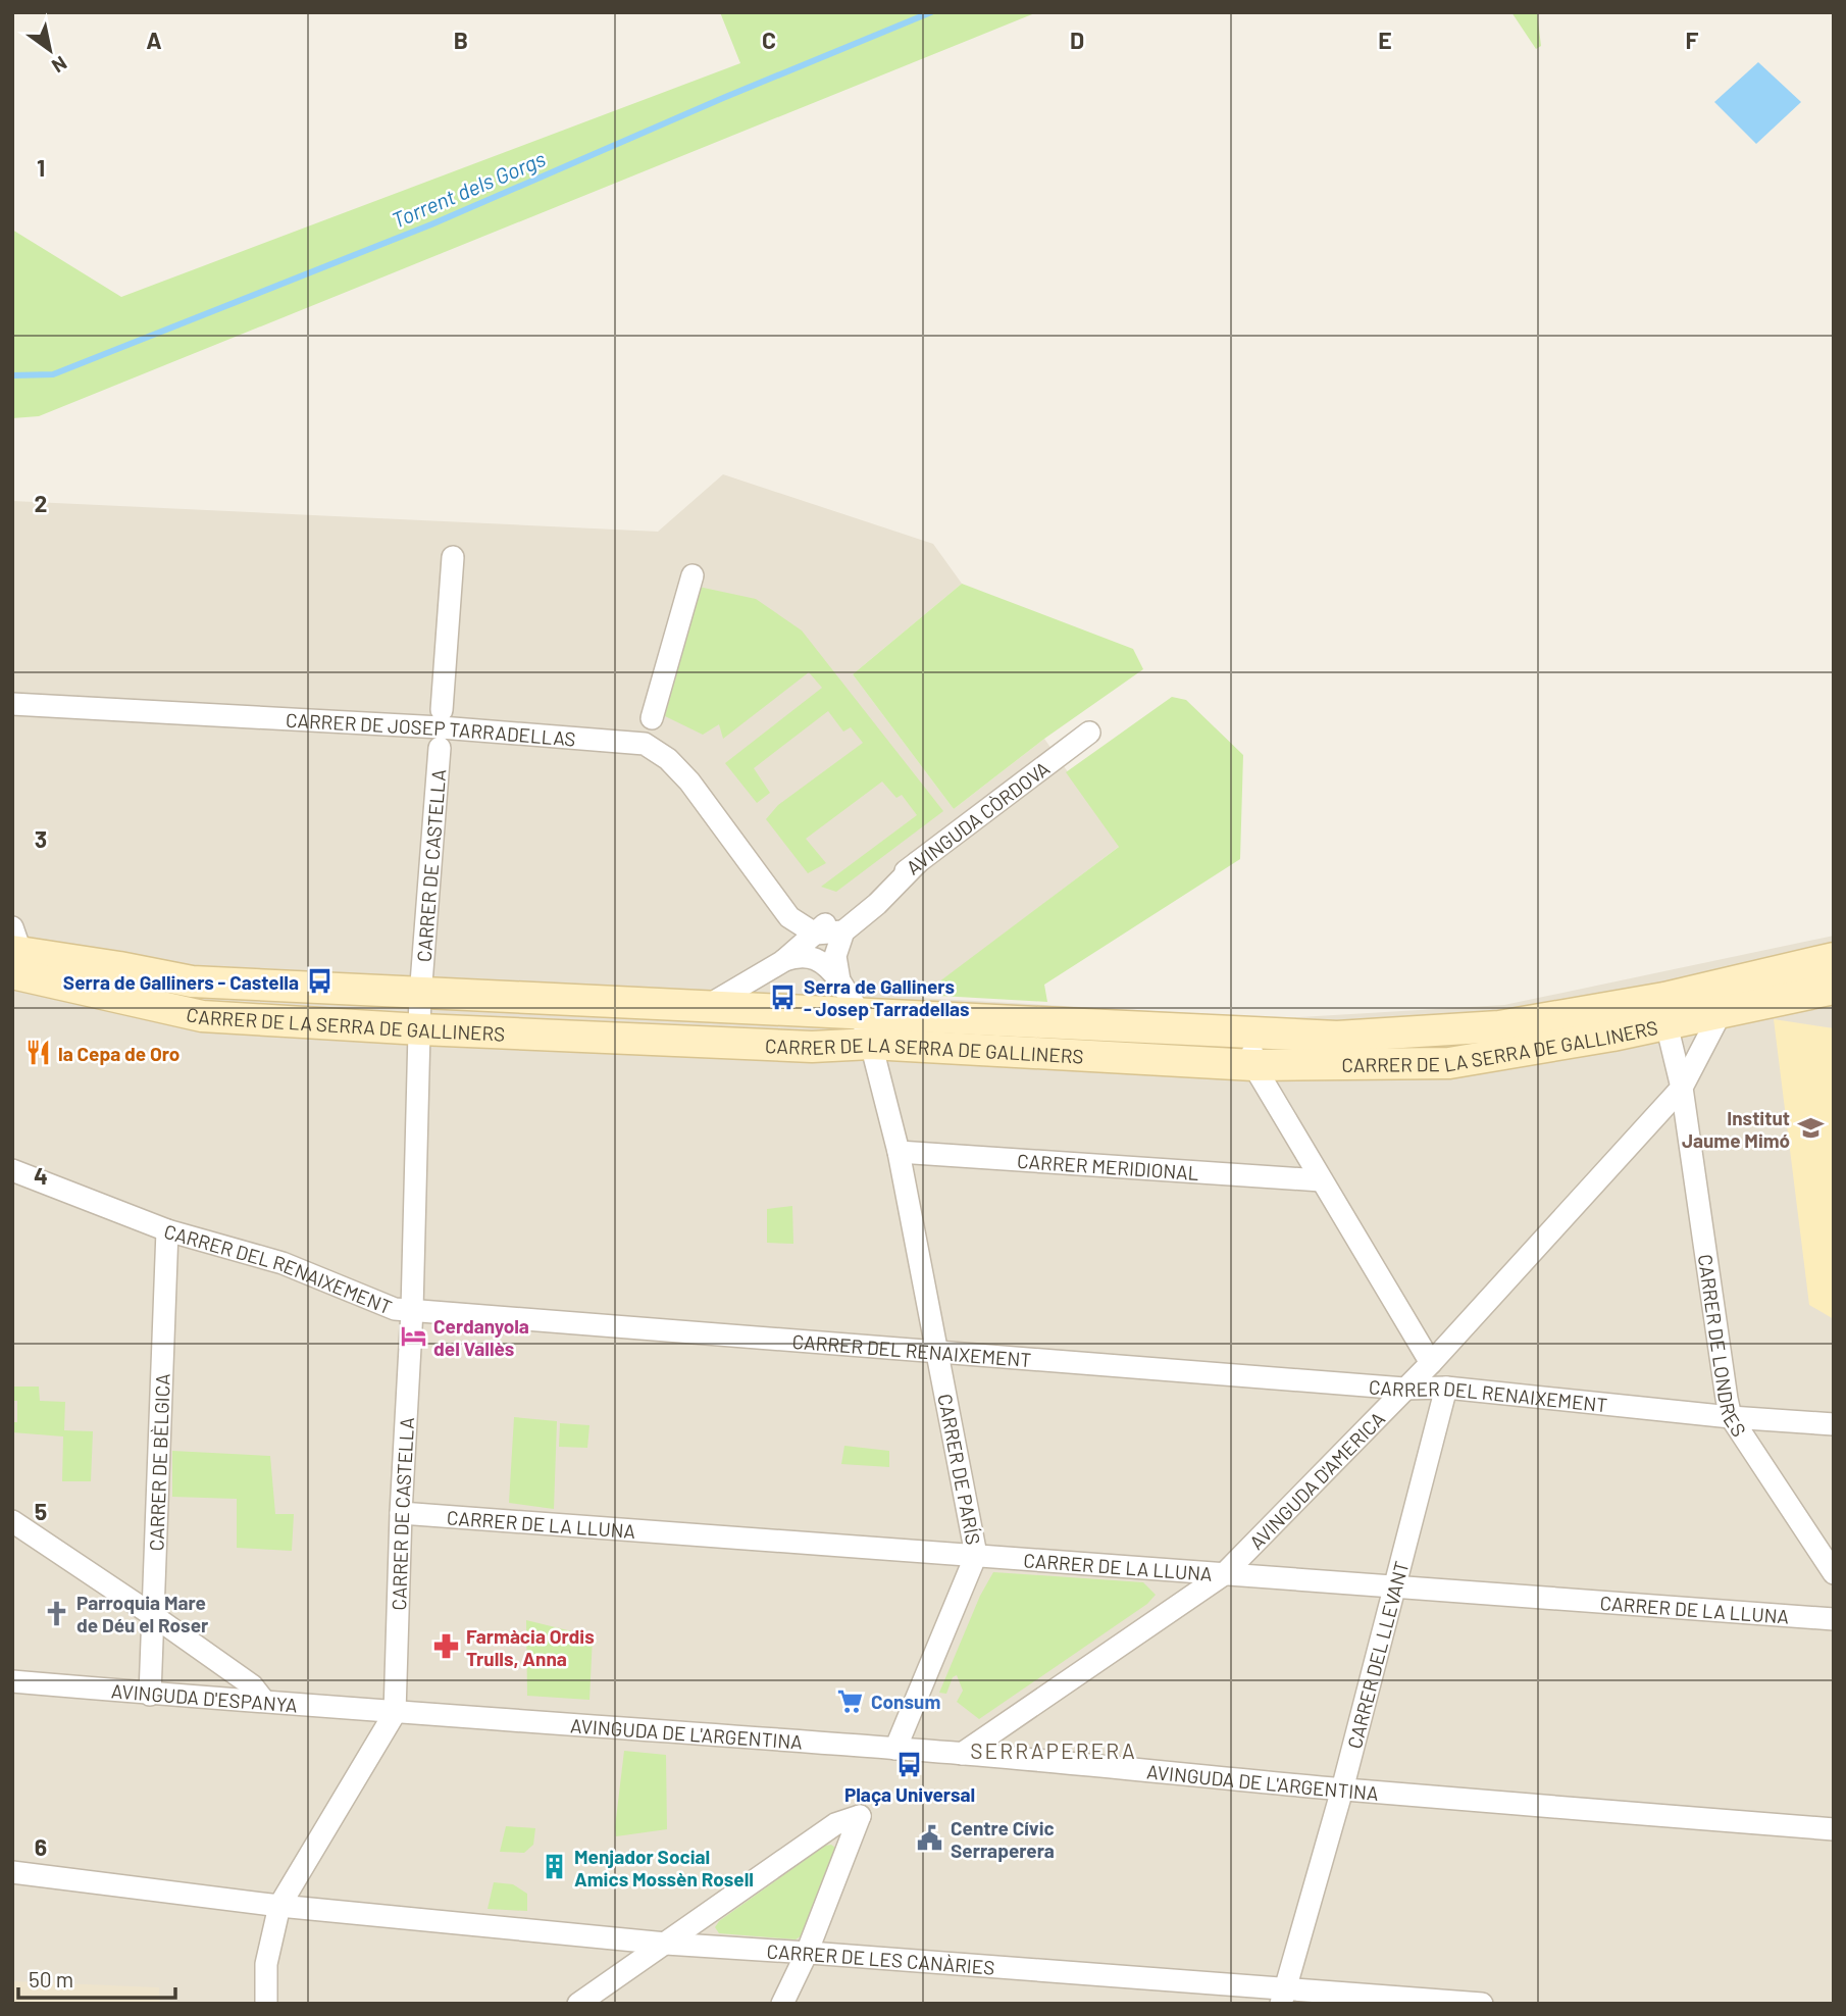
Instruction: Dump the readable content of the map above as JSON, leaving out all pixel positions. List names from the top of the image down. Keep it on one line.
{"streets":{"street":["CARRER DE JOSEP TARRADELLAS","AVINGUDA CÒRDOVA","CARRER DE CASTELLA","CARRER DE LA SERRA DE GALLINERS","CARRER MERIDIONAL","CARRER DEL RENAIXEMENT","CARRER DE LONDRES","CARRER DE BÈLGICA","CARRER DE PARÍS","AVINGUDA D'AMERICA","CARRER DE LA LLUNA","CARRER DEL LLEVANT","AVINGUDA D'ESPANYA","AVINGUDA DE L'ARGENTINA","CARRER DE LES CANÀRIES"]},"crossings":[["AVINGUDA CÒRDOVA","CARRER DE LA SERRA DE GALLINERS"],["CARRER DE CASTELLA","CARRER DE LA SERRA DE GALLINERS"],["CARRER DE CASTELLA","CARRER DEL RENAIXEMENT"],["CARRER DE CASTELLA","CARRER DE LA LLUNA"],["CARRER DE CASTELLA","AVINGUDA D'ESPANYA"],["CARRER DE CASTELLA","AVINGUDA DE L'ARGENTINA"],["CARRER DE CASTELLA","CARRER DE LES CANÀRIES"],["CARRER DE LA SERRA DE GALLINERS","CARRER DE LONDRES"],["CARRER DE LA SERRA DE GALLINERS","CARRER DE PARÍS"],["CARRER MERIDIONAL","CARRER DE PARÍS"],["CARRER DEL RENAIXEMENT","CARRER DE LONDRES"],["CARRER DEL RENAIXEMENT","CARRER DE BÈLGICA"],["CARRER DEL RENAIXEMENT","CARRER DE PARÍS"],["CARRER DEL RENAIXEMENT","AVINGUDA D'AMERICA"],["CARRER DEL RENAIXEMENT","CARRER DEL LLEVANT"],["CARRER DE LONDRES","AVINGUDA D'AMERICA"],["CARRER DE BÈLGICA","AVINGUDA D'ESPANYA"],["CARRER DE PARÍS","CARRER DE LA LLUNA"],["CARRER DE PARÍS","AVINGUDA DE L'ARGENTINA"],["AVINGUDA D'AMERICA","CARRER DE LA LLUNA"],["AVINGUDA D'AMERICA","AVINGUDA DE L'ARGENTINA"],["CARRER DE LA LLUNA","CARRER DEL LLEVANT"],["CARRER DEL LLEVANT","AVINGUDA DE L'ARGENTINA"],["CARRER DEL LLEVANT","CARRER DE LES CANÀRIES"],["AVINGUDA D'ESPANYA","AVINGUDA DE L'ARGENTINA"]],"districts":["SERRAPERERA"],"water":["Torrent dels Gorgs"],"places":{"bus stop":["Serra de Galliners - Castella","Serra de Galliners - Josep Tarradellas","Plaça Universal"],"restaurant":["la Cepa de Oro"],"school or university":["Institut Jaume Mimó"],"hotel":["Cerdanyola del Vallès"],"church":["Parroquia Mare de Déu el Roser"],"pharmacy":["Farmàcia Ordis Trulls, Anna"],"supermarket":["Consum"],"public building":["Centre Cívic Serraperera"],"building":["Menjador Social Amics Mossèn Rosell"]},"scale_bar":"50 m","north":"bottom right","grid":{"columns":["A","B","C","D","E","F"],"rows":["1","2","3","4","5","6"]}}
